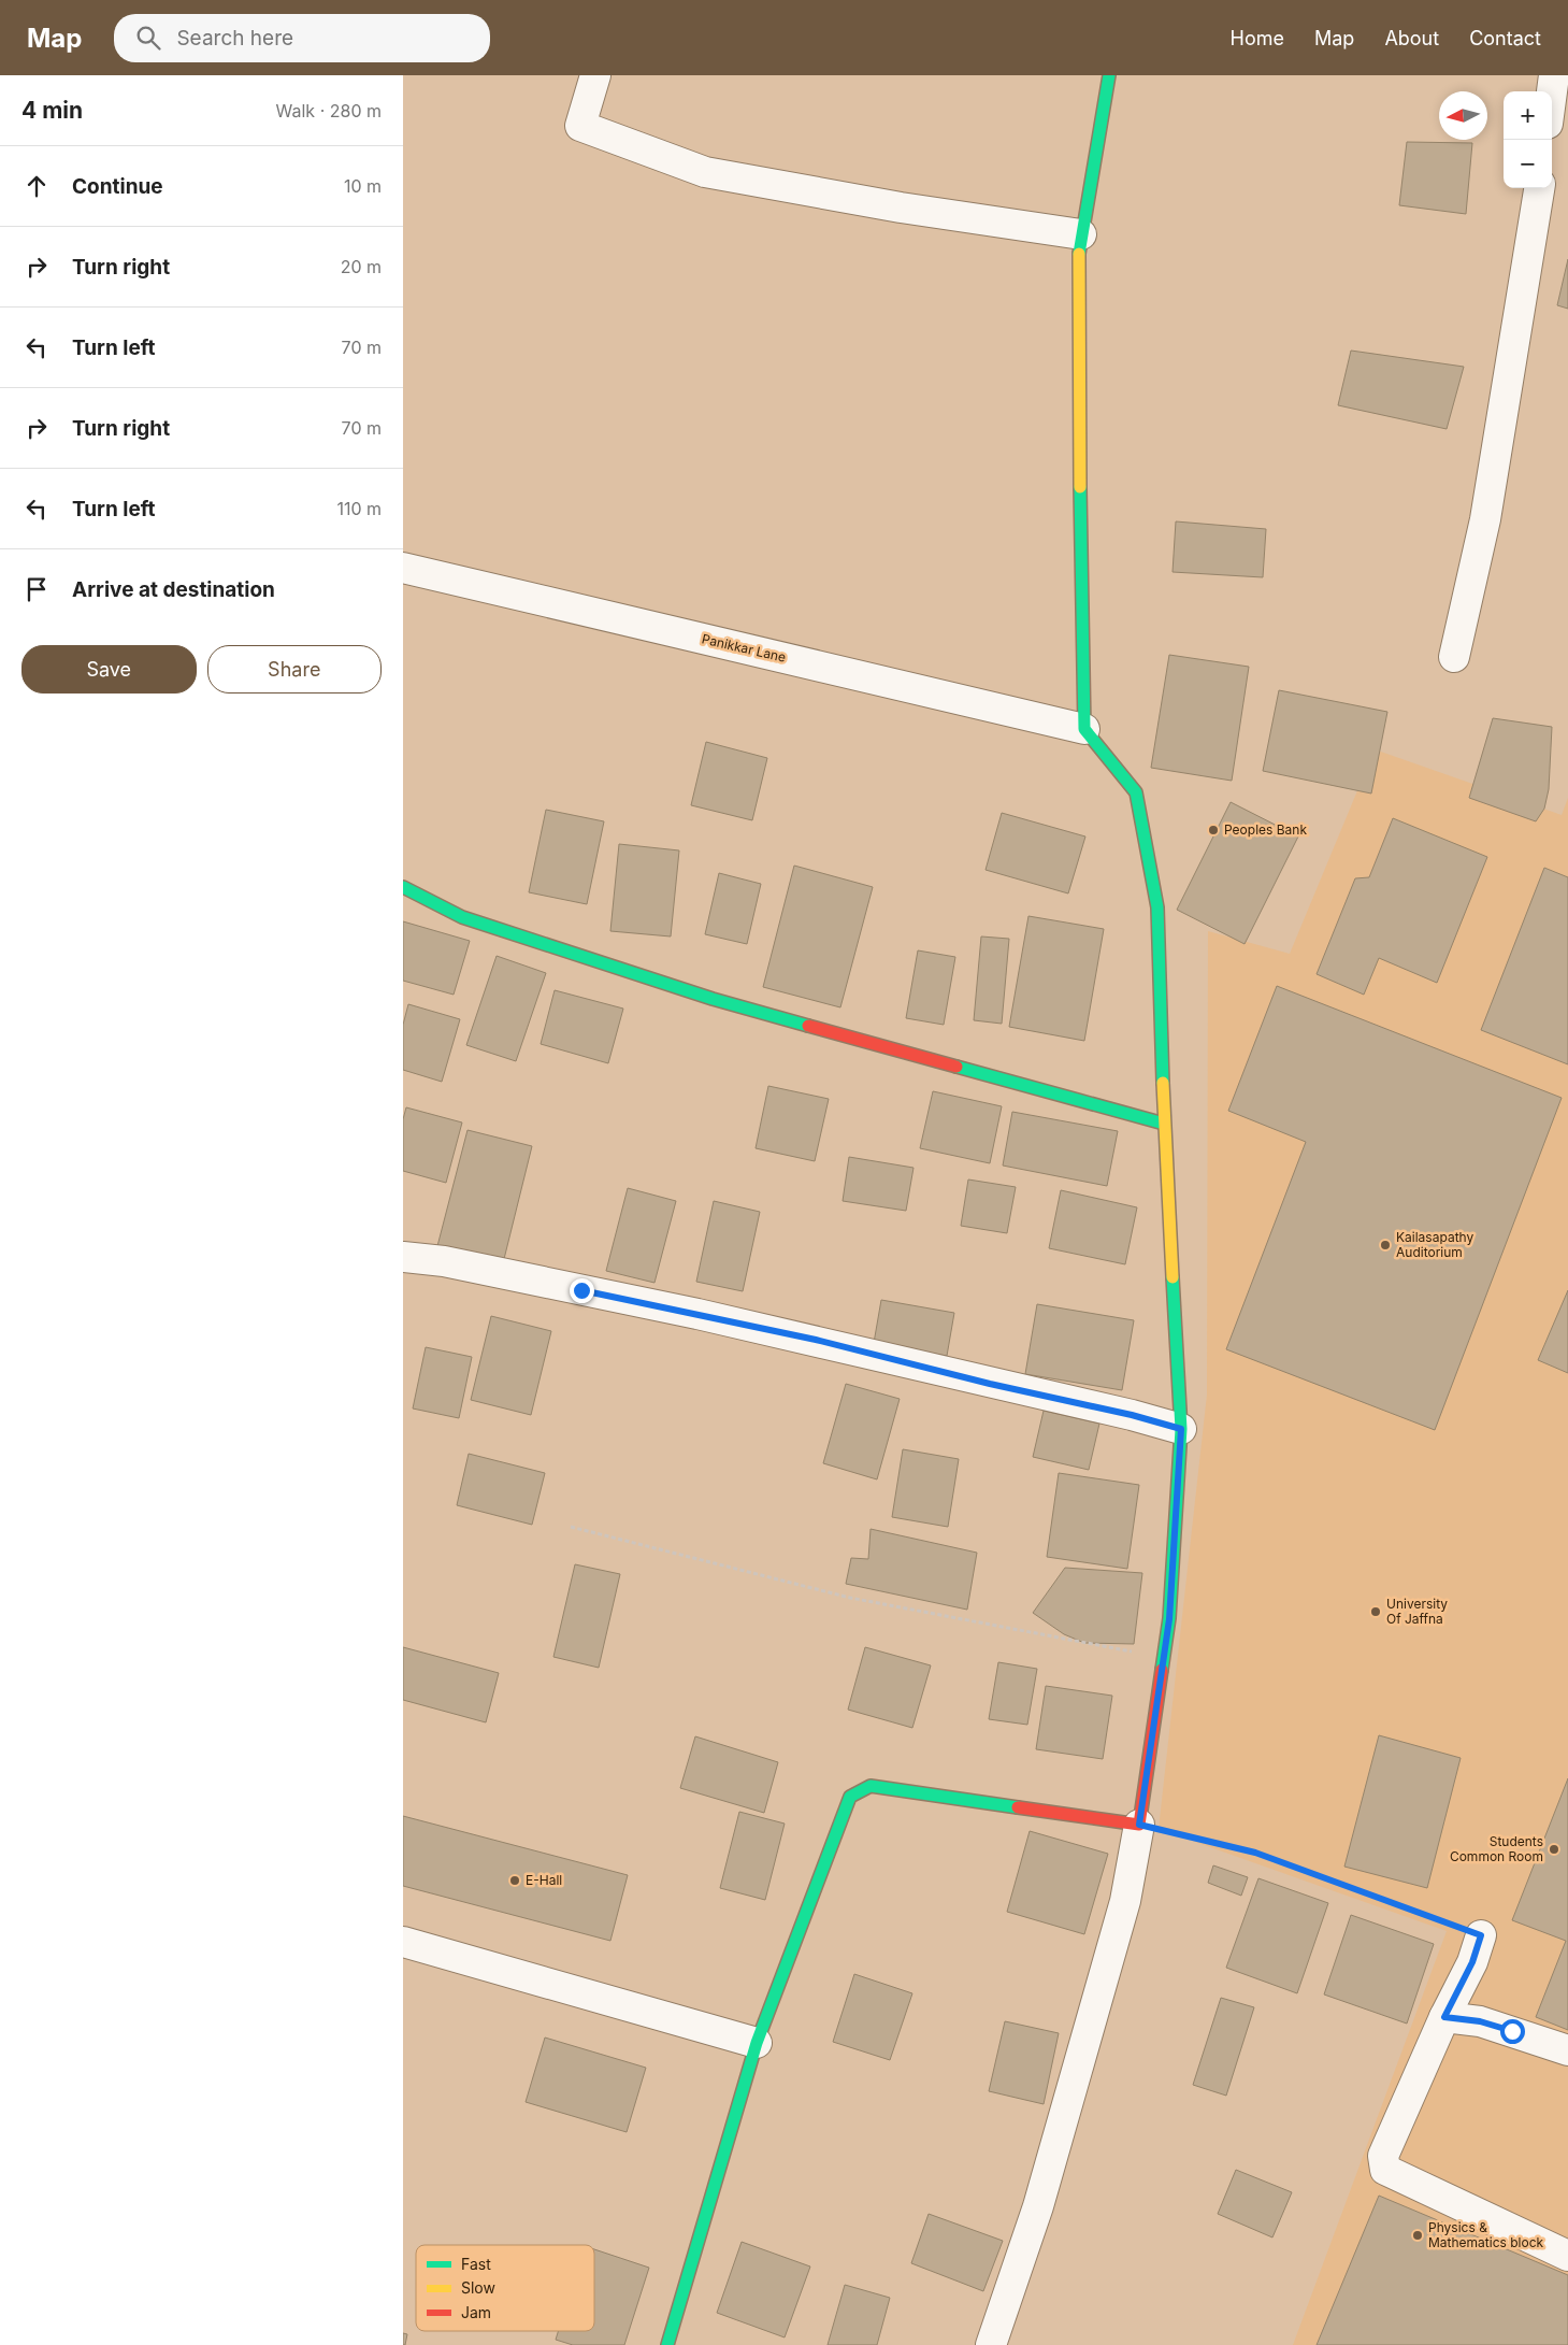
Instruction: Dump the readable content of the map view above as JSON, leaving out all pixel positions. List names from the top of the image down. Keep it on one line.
{"streets":{"street":["Panikkar Lane"]},"places":["Peoples Bank","Kailasapathy Auditorium","University Of Jaffna","Students Common Room","E-Hall","Physics & Mathematics block"],"legend":["Fast","Slow","Jam"],"north":"left","page":{"header":"Map","search":"Search here","nav":["Home","Map","About","Contact"],"heading":["4 min","Walk · 280 m"],"map_buttons":["+","−"],"list":[["Continue","10 m"],["Turn right","20 m"],["Turn left","70 m"],["Turn right","70 m"],["Turn left","110 m"],"Arrive at destination"],"buttons":["Save","Share"]}}
